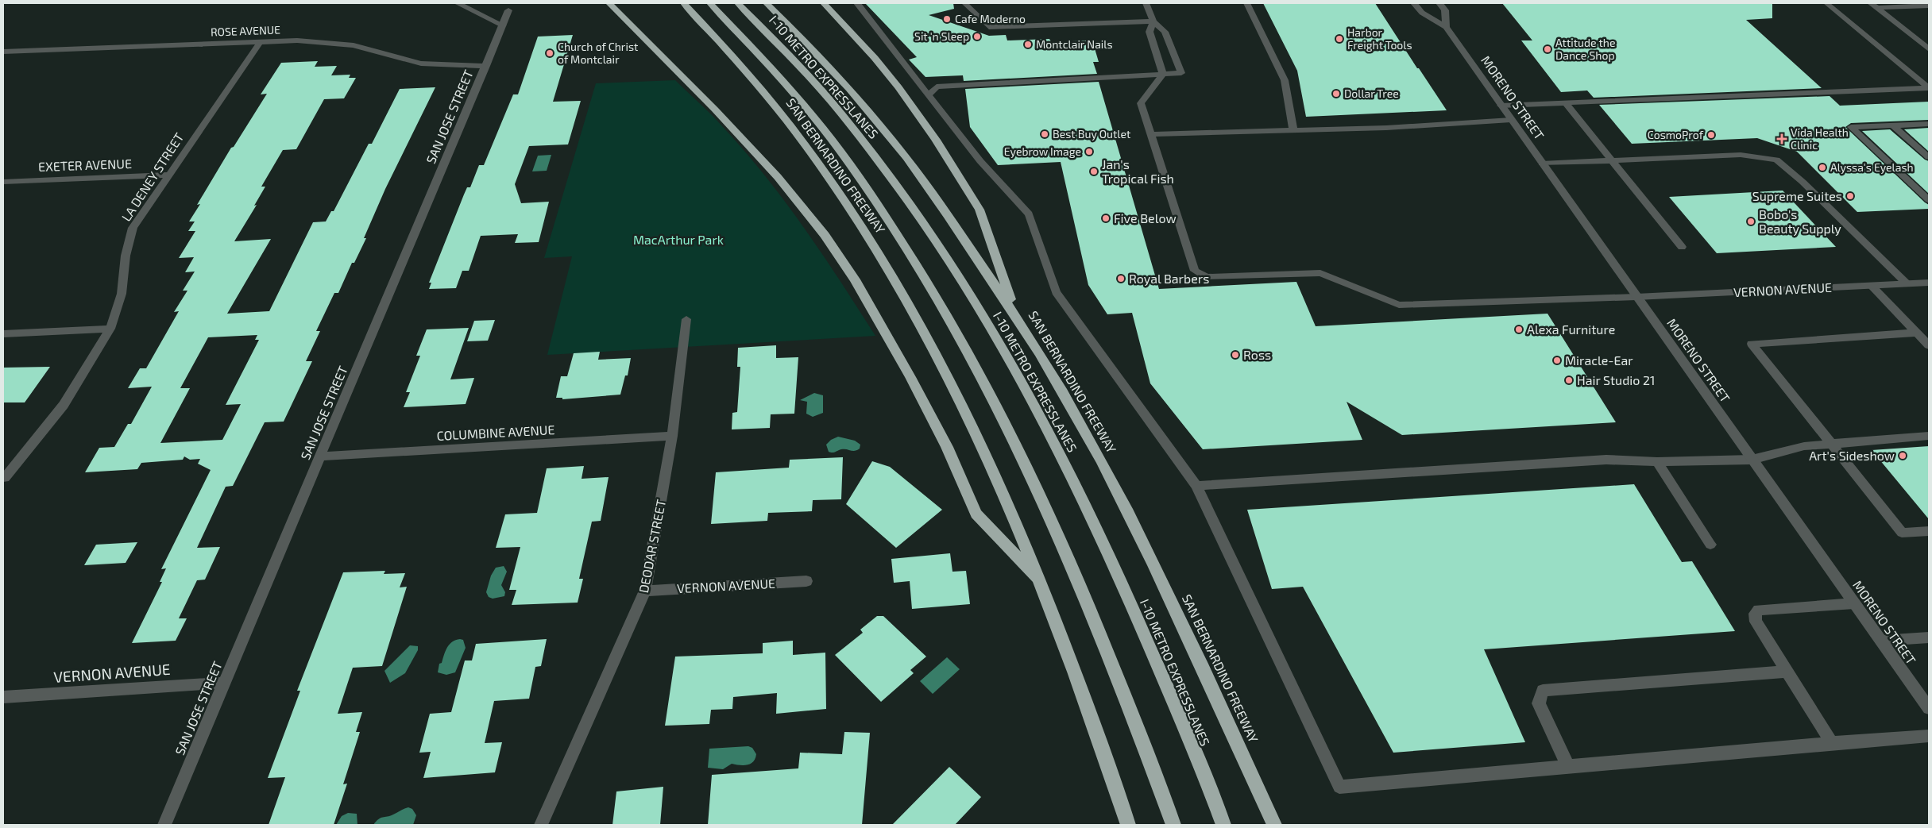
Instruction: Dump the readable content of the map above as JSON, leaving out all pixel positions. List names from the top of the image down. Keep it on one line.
{"streets":{"highway":["I-10 METRO EXPRESSLANES","SAN BERNARDINO FREEWAY"],"street":["ROSE AVENUE","MORENO STREET","SAN JOSE STREET","EXETER AVENUE","LA DENEY STREET","VERNON AVENUE","COLUMBINE AVENUE","DEODAR STREET"]},"crossings":[["ROSE AVENUE","SAN JOSE STREET"],["ROSE AVENUE","LA DENEY STREET"],["MORENO STREET","VERNON AVENUE"],["SAN JOSE STREET","VERNON AVENUE"],["SAN JOSE STREET","COLUMBINE AVENUE"],["EXETER AVENUE","LA DENEY STREET"],["VERNON AVENUE","DEODAR STREET"],["COLUMBINE AVENUE","DEODAR STREET"]],"parks":["MacArthur Park"],"places":{"other":["Cafe Moderno","Sit 'n Sleep","Harbor Freight Tools","Montclair Nails","Attitude the Dance Shop","Church of Christ of Montclair","Dollar Tree","Best Buy Outlet","CosmoProf","Eyebrow Image","Alyssa's Eyelash","Jan's Tropical Fish","Supreme Suites","Five Below","Bobo's Beauty Supply","Royal Barbers","Alexa Furniture","Ross","Miracle-Ear","Hair Studio 21","Art's Sideshow"],"health":["Vida Health Clinic"]}}
